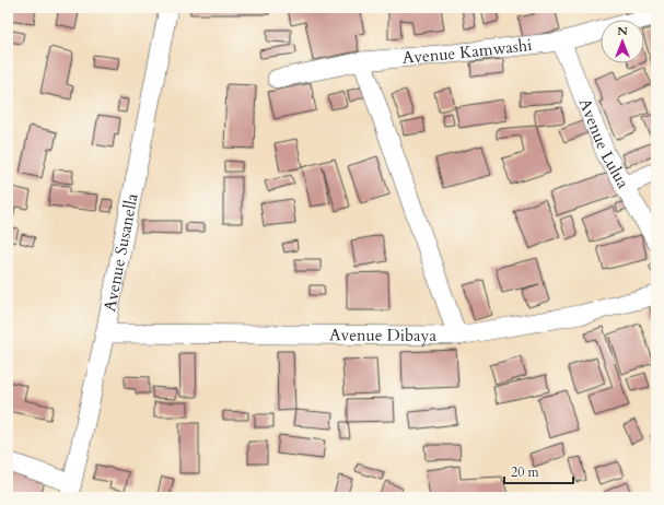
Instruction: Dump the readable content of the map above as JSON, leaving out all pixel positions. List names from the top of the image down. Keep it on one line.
{"streets":{"street":["Avenue Kamwashi","Avenue Lulua","Avenue Susanella","Avenue Dibaya"]},"crossings":[["Avenue Kamwashi","Avenue Lulua"],["Avenue Susanella","Avenue Dibaya"]],"scale_bar":"20 m","north":"top"}
